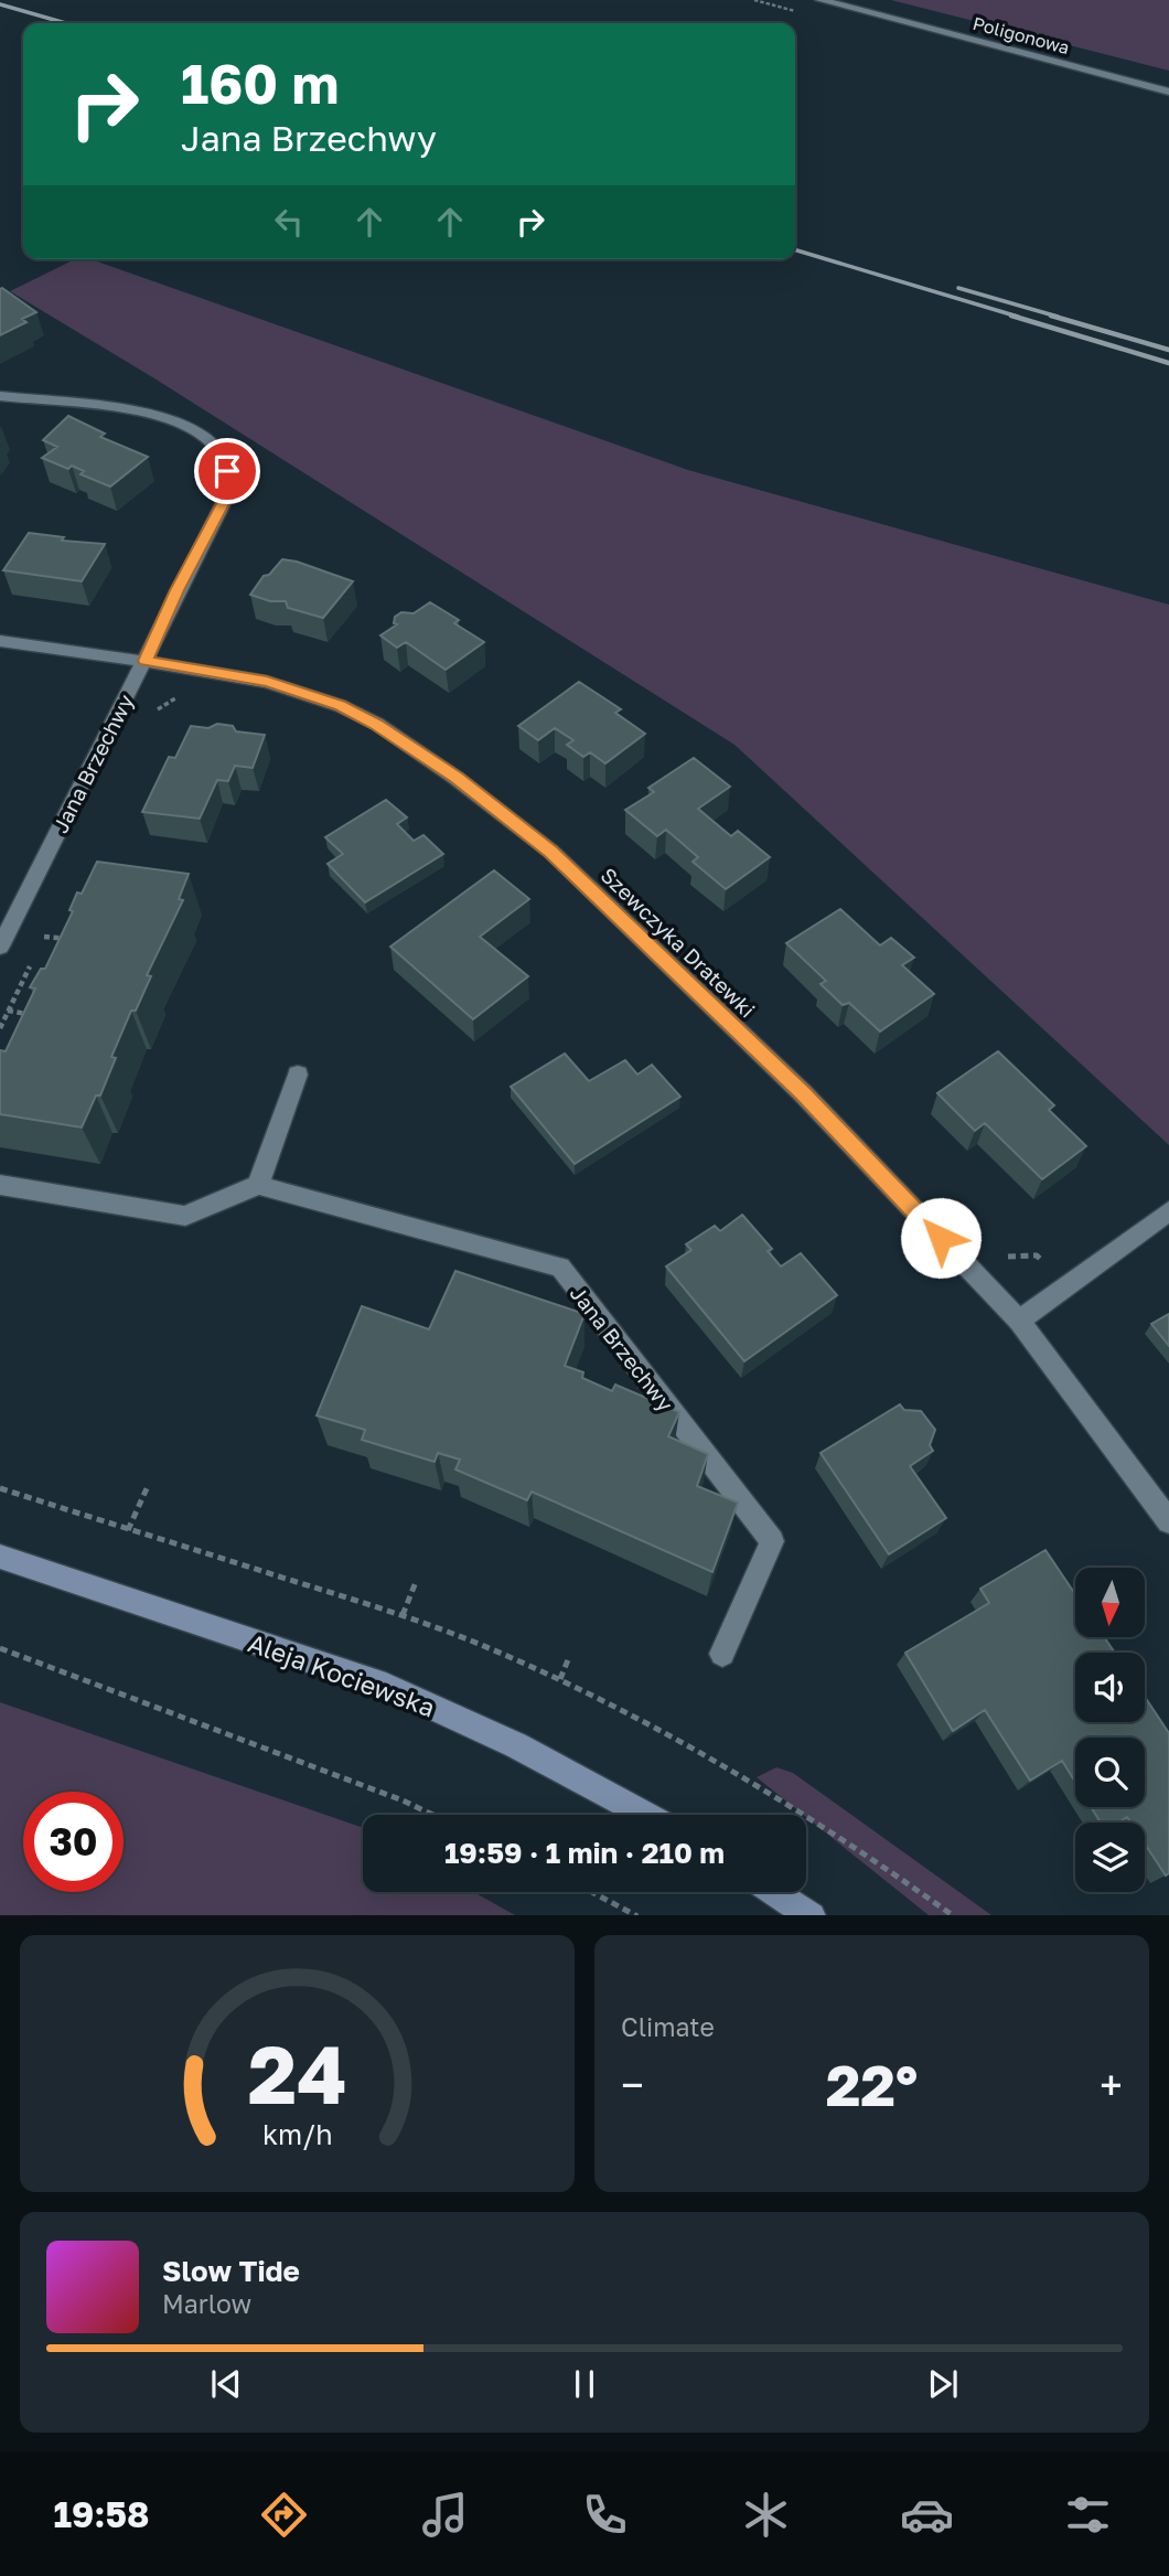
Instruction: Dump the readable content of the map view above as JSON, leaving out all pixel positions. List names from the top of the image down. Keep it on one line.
{"streets":{"street":["Poligonowa","Jana Brzechwy","Szewczyka Dratewki","Aleja Kociewska"]},"crossings":[["Jana Brzechwy","Szewczyka Dratewki"]],"north":"bottom","page":{"turn":["160 m","Jana Brzechwy"],"limit":"30","trip":"19:59 · 1 min · 210 m","tile":"Climate","heat":["−","22°","+"],"song":["Slow Tide","Marlow"],"tabs":"19:58","gauge":["24","km/h"]}}
